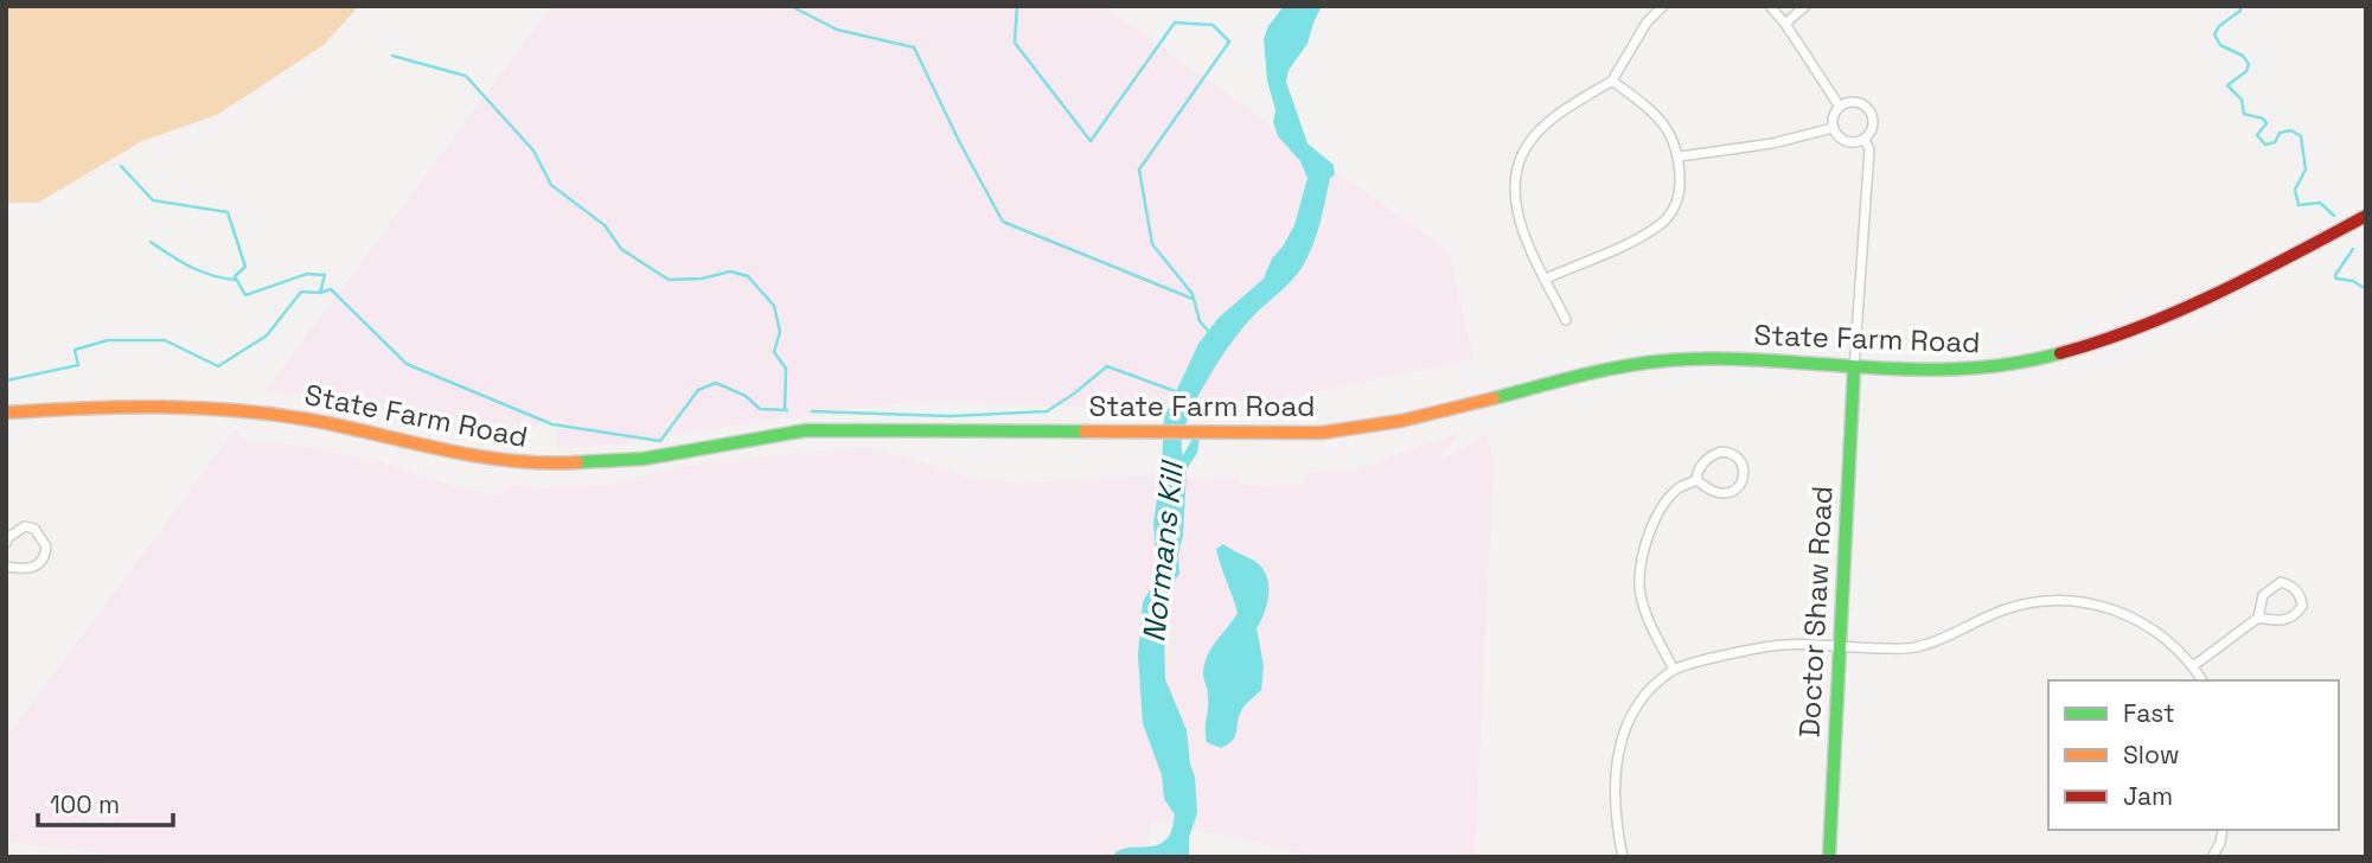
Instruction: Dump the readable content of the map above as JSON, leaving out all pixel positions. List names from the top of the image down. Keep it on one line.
{"streets":{"main road":["State Farm Road","Doctor Shaw Road"]},"crossings":[["State Farm Road","Doctor Shaw Road"]],"water":["Normans Kill"],"legend":["Fast","Slow","Jam"],"scale_bar":"100 m"}
